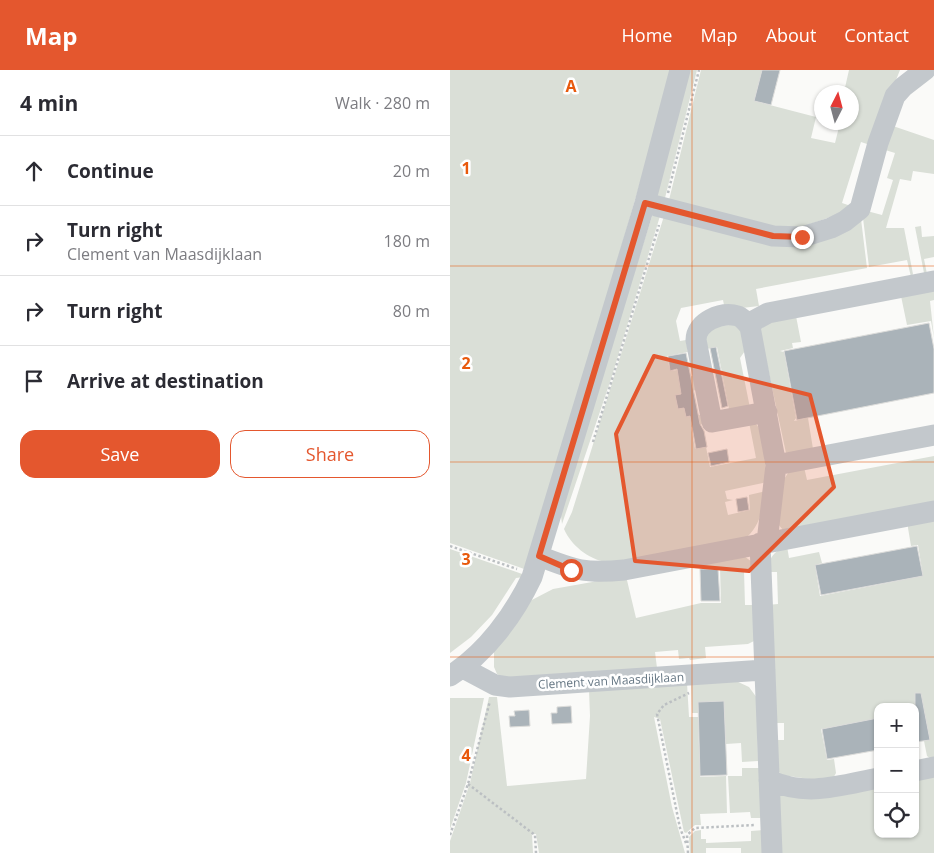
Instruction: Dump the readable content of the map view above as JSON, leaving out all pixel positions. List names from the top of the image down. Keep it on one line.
{"streets":{"street":["Clement van Maasdijklaan"]},"north":"top","page":{"header":"Map","nav":["Home","Map","About","Contact"],"heading":["4 min","Walk · 280 m"],"list":[["Continue","20 m"],["Turn right","Clement van Maasdijklaan","180 m"],["Turn right","80 m"],"Arrive at destination"],"buttons":["Save","Share"],"map_buttons":["+","−"]},"grid":{"columns":["A"],"rows":["1","2","3","4"]}}
